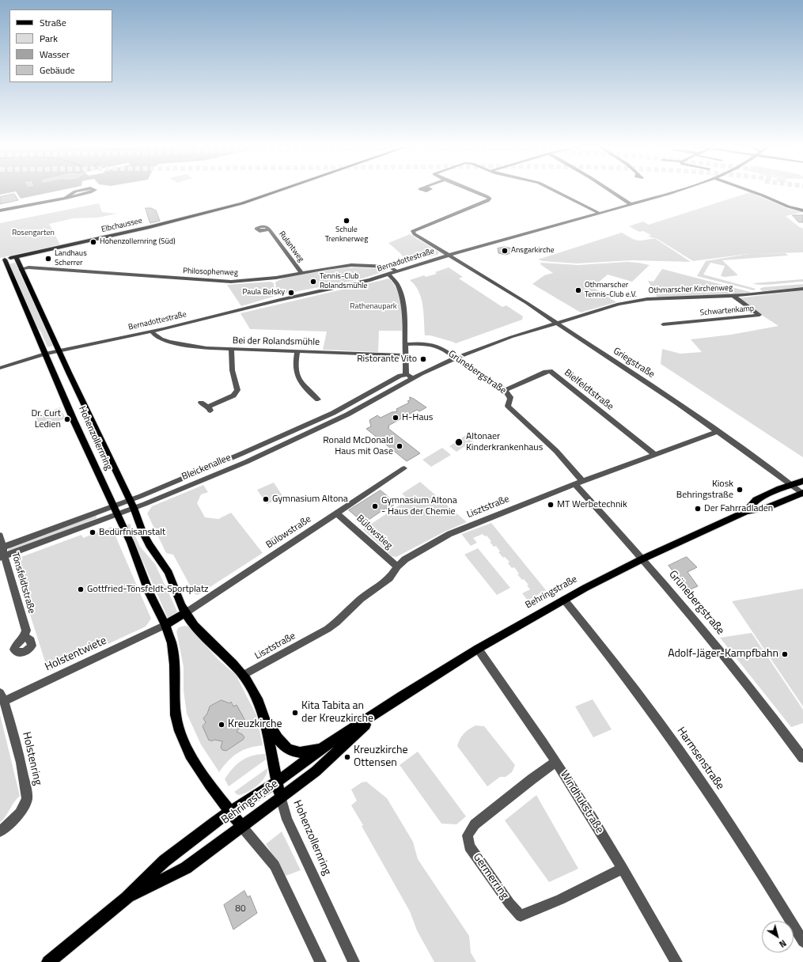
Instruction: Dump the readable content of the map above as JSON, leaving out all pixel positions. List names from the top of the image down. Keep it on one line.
{"streets":{"main road":["Elbchaussee","Hohenzollernring","Behringstraße"],"street":["Rulantweg","Bernadottestraße","Philosophenweg","Othmarscher Kirchenweg","Schwartenkamp","Bei der Rolandsmühle","Griegstraße","Grünebergstraße","Bielfeldtstraße","Bleickenallee","Lisztstraße","Bülowstraße","Bülowstieg","Tönsfeldtstraße","Holstentwiete","Holstenring","Harmsenstraße","Windhukstraße","Germerring"]},"crossings":[["Elbchaussee","Hohenzollernring"],["Rulantweg","Philosophenweg"],["Bernadottestraße","Philosophenweg"],["Bernadottestraße","Bei der Rolandsmühle"],["Bernadottestraße","Griegstraße"],["Bernadottestraße","Hohenzollernring"],["Philosophenweg","Hohenzollernring"],["Othmarscher Kirchenweg","Schwartenkamp"],["Othmarscher Kirchenweg","Griegstraße"],["Othmarscher Kirchenweg","Grünebergstraße"],["Othmarscher Kirchenweg","Bleickenallee"],["Griegstraße","Lisztstraße"],["Griegstraße","Behringstraße"],["Grünebergstraße","Bielfeldtstraße"],["Grünebergstraße","Bleickenallee"],["Grünebergstraße","Lisztstraße"],["Grünebergstraße","Behringstraße"],["Bielfeldtstraße","Lisztstraße"],["Hohenzollernring","Bleickenallee"],["Hohenzollernring","Lisztstraße"],["Hohenzollernring","Bülowstraße"],["Hohenzollernring","Behringstraße"],["Hohenzollernring","Holstentwiete"],["Bleickenallee","Tönsfeldtstraße"],["Lisztstraße","Bülowstieg"],["Bülowstraße","Bülowstieg"],["Behringstraße","Harmsenstraße"],["Behringstraße","Windhukstraße"],["Holstentwiete","Holstenring"],["Windhukstraße","Germerring"]],"parks":["Rosengarten","Rathenaupark"],"places":["Schule Trenknerweg","Hohenzollernring (Süd)","Ansgarkirche","Landhaus Scherrer","Tennis-Club Rolandsmühle","Othmarscher Tennis-Club e.V.","Paula Belsky","Ristorante Vito","H-Haus","Dr. Curt Ledien","Altonaer Kinderkrankenhaus","Ronald McDonald Haus mit Oase","Kiosk Behringstraße","Gymnasium Altona","MT Werbetechnik","Gymnasium Altona - Haus der Chemie","Der Fahrradladen","Bedürfnisanstalt","Gottfried-Tönsfeldt-Sportplatz","Adolf-Jäger-Kampfbahn","Kita Tabita an der Kreuzkirche","Kreuzkirche","Kreuzkirche Ottensen"],"house_numbers":["80"],"legend":["Straße","Park","Wasser","Gebäude"],"north":"bottom right"}
